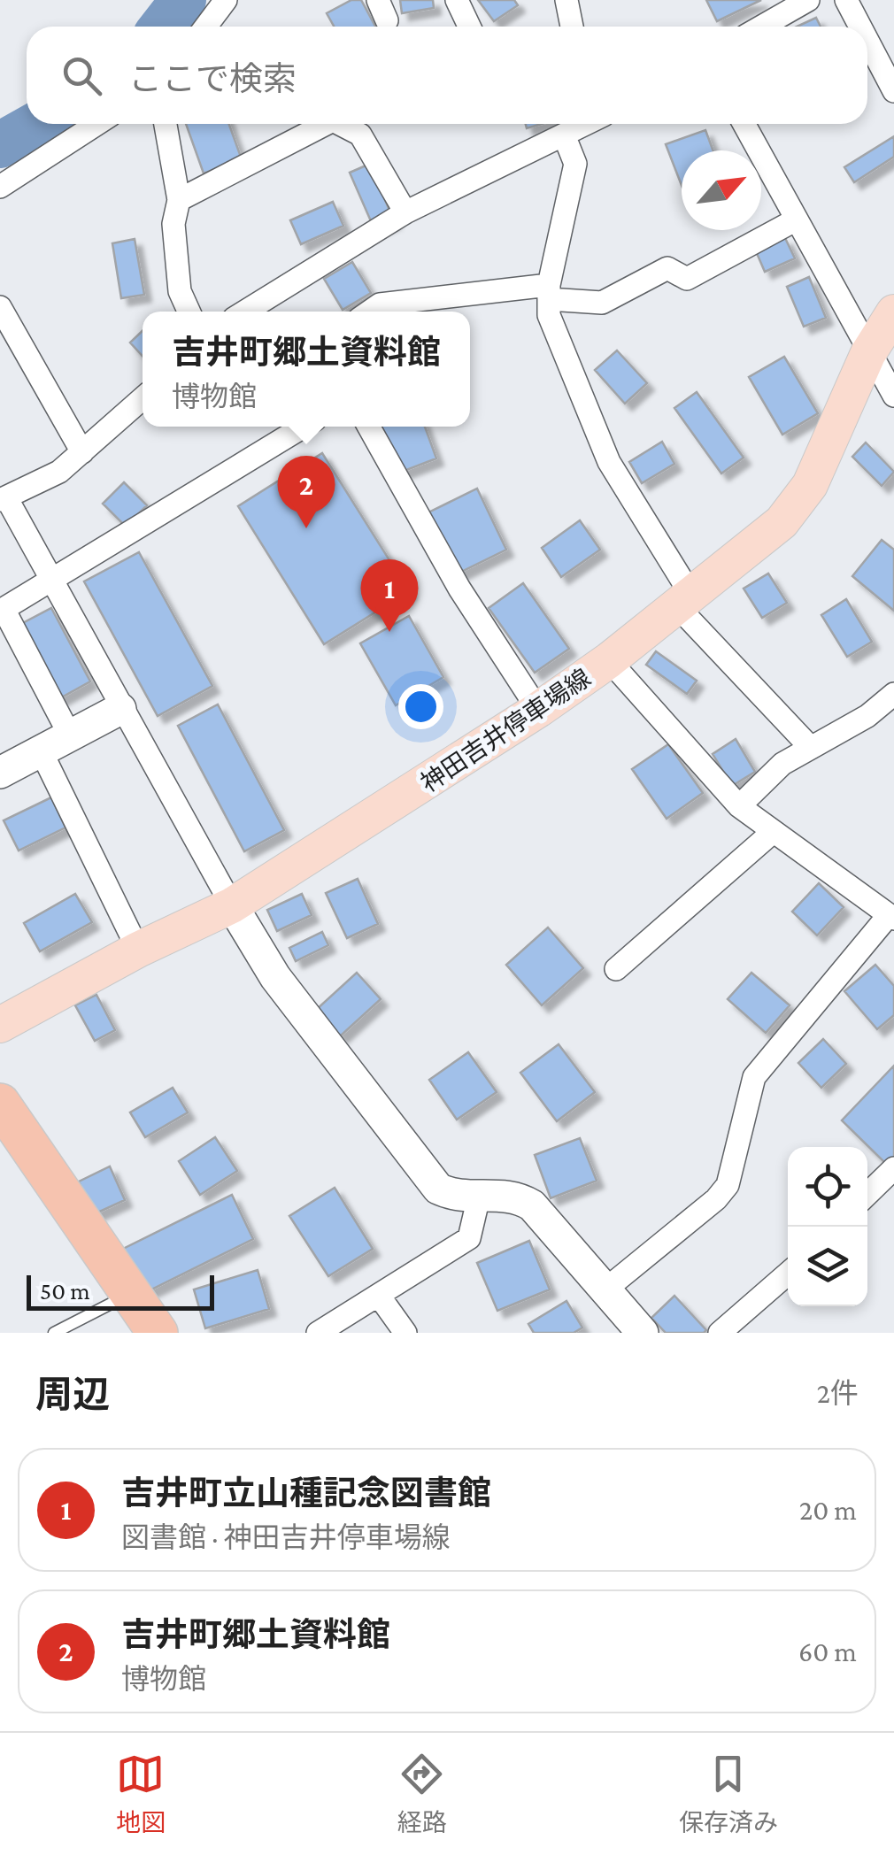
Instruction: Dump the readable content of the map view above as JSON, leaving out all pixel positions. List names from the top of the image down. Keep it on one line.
{"streets":{"main road":["神田吉井停車場線"]},"scale_bar":"50 m","north":"top right","page":{"search":"ここで検索","popup":["吉井町郷土資料館","博物館"],"pins":["2","1"],"scale":"50 m","heading":["周辺","2件"],"list":[{"mark":"1","name":"吉井町立山種記念図書館","note":"図書館 · 神田吉井停車場線","value":"20 m"},{"mark":"2","name":"吉井町郷土資料館","note":"博物館","value":"60 m"}],"nav":["地図","経路","保存済み"]}}
